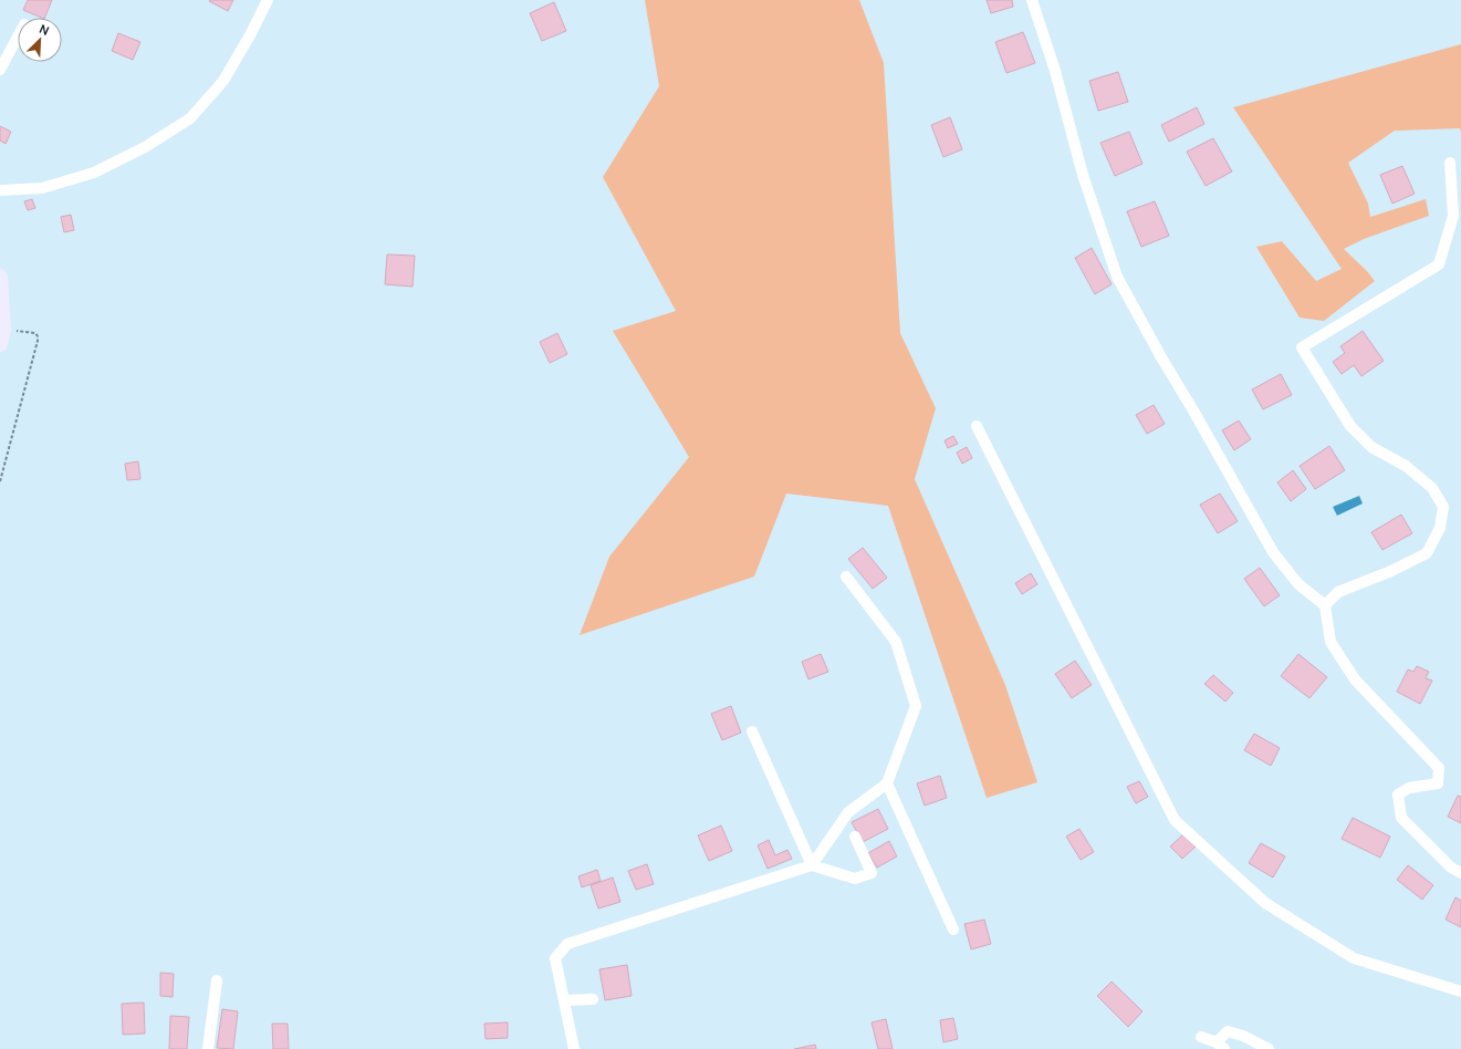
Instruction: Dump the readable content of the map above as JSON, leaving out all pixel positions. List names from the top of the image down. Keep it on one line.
{"north":"top right"}
